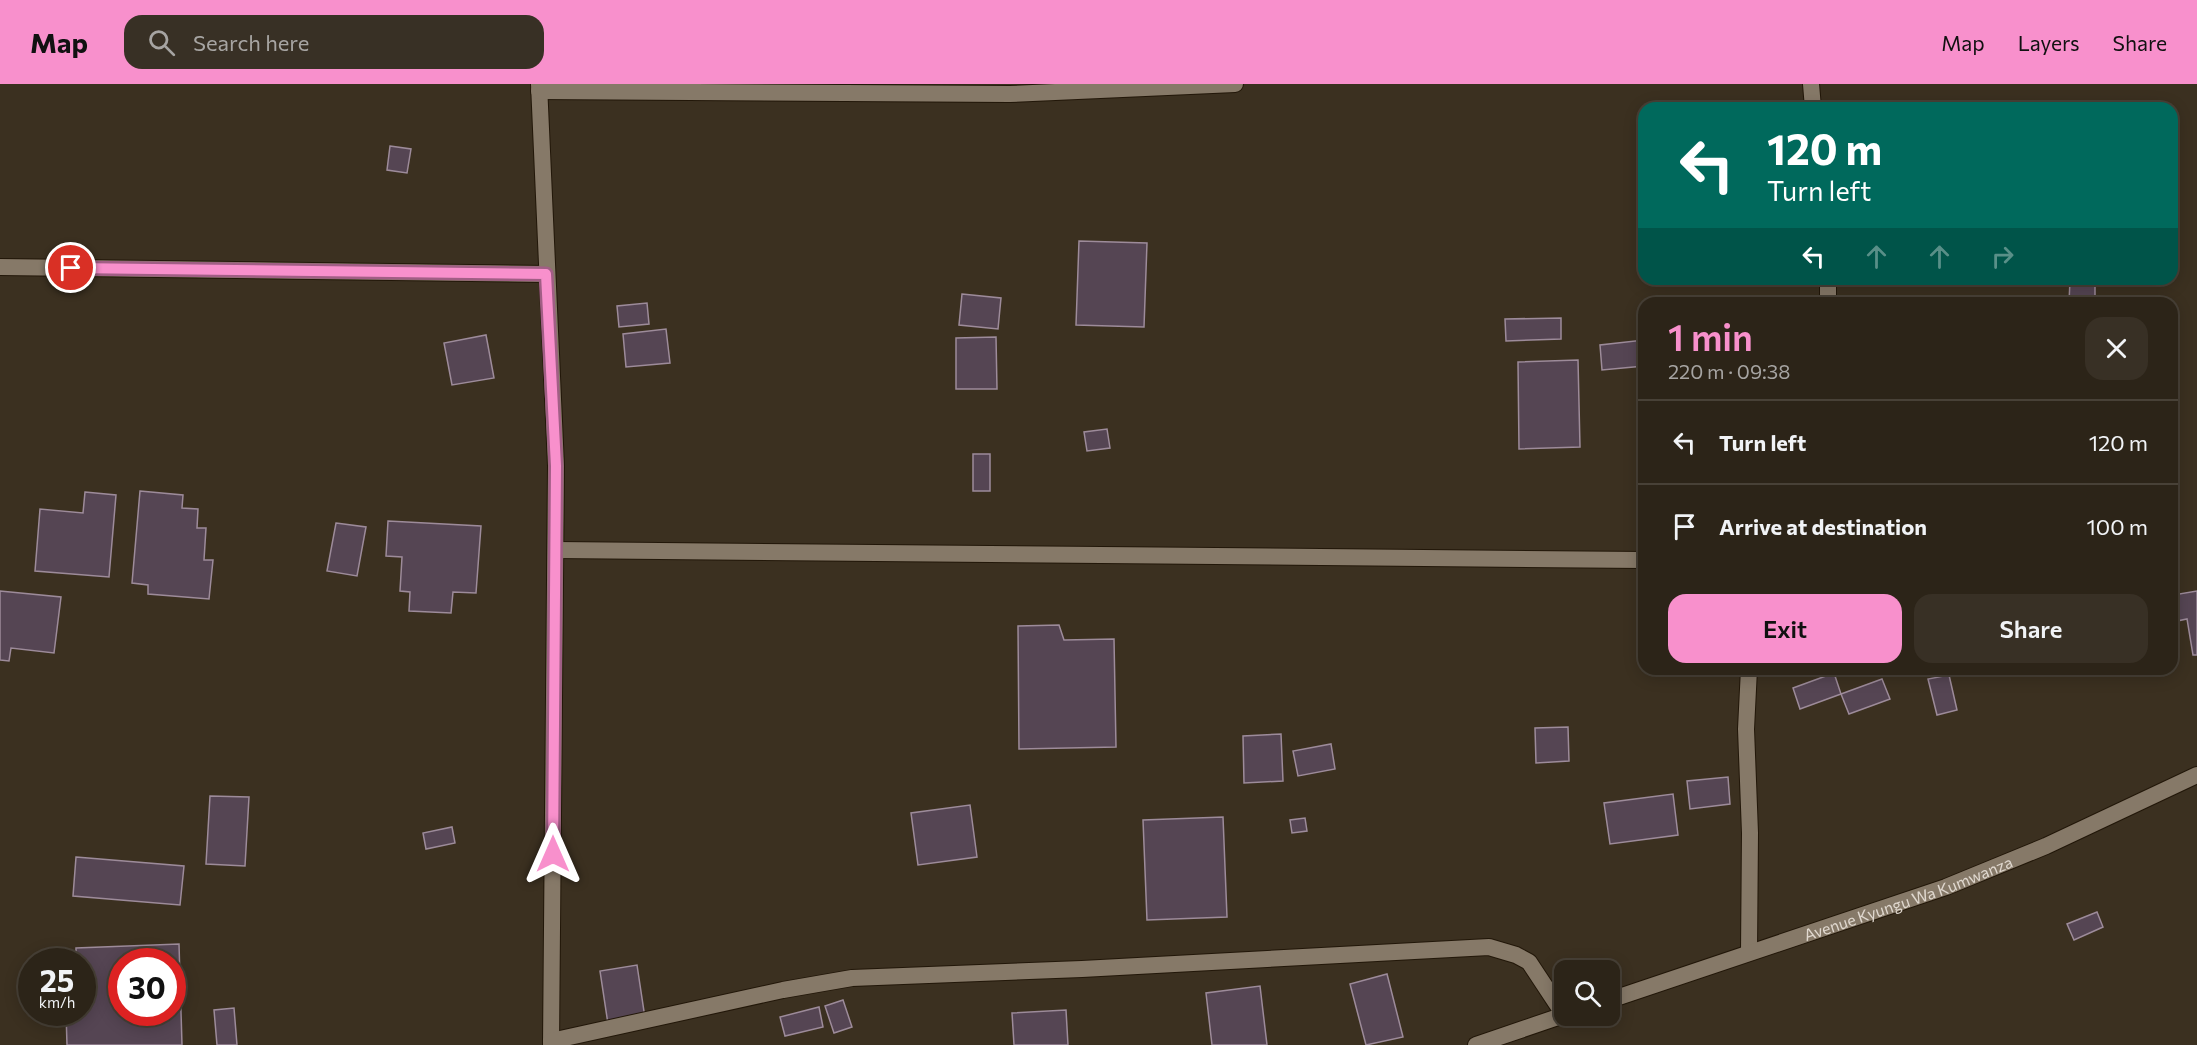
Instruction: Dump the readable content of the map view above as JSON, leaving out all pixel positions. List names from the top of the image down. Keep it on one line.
{"streets":{"street":["Avenue Kyungu Wa Kumwanza"]},"page":{"header":"Map","search":"Search here","nav":["Map","Layers","Share"],"turn":["120 m","Turn left"],"heading":["1 min","220 m · 09:38"],"list":[{"name":"Turn left","value":"120 m"},{"name":"Arrive at destination","value":"100 m"}],"buttons":["Exit","Share"],"speed":"25 km/h","limit":"30"}}
